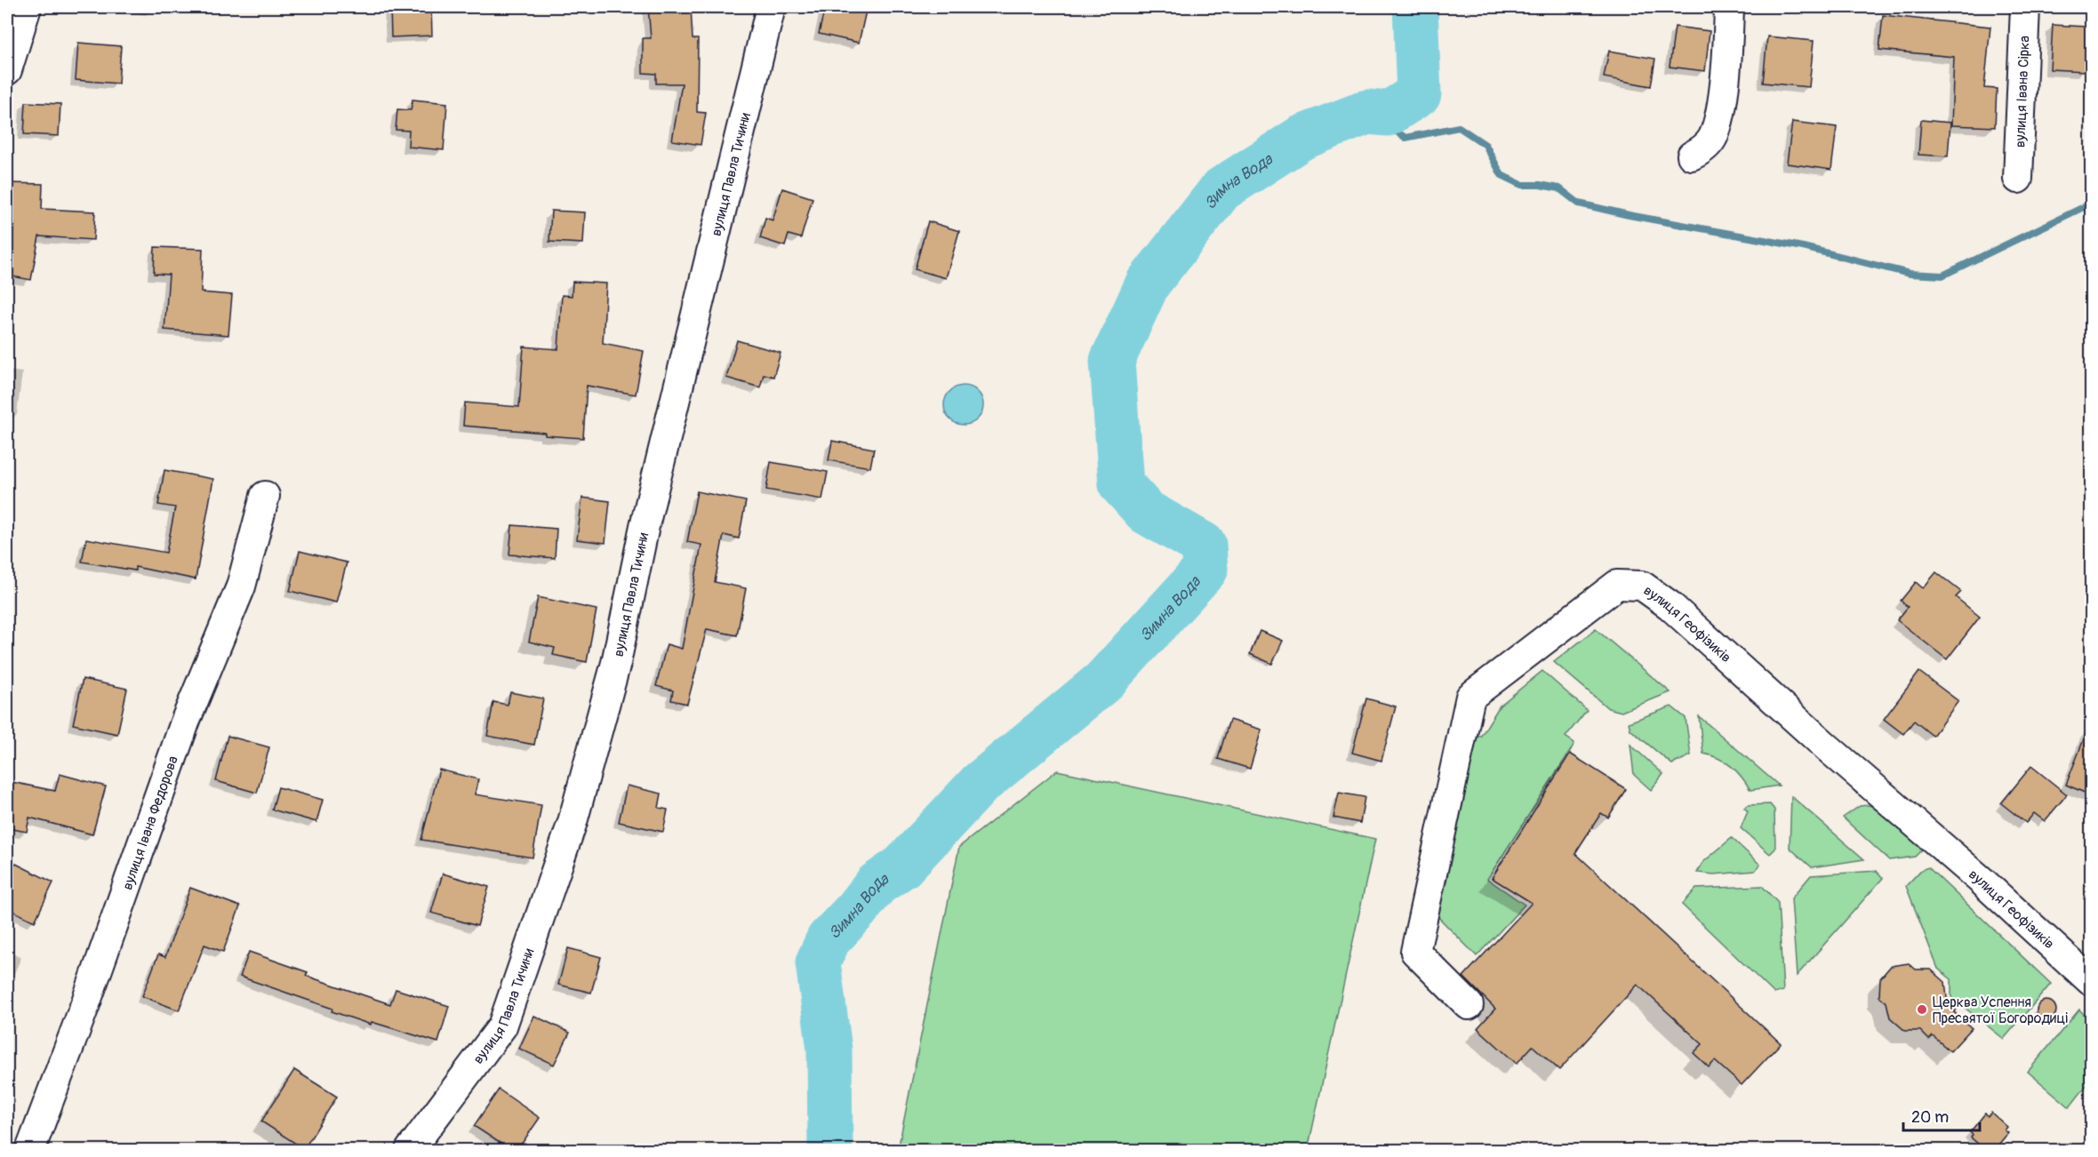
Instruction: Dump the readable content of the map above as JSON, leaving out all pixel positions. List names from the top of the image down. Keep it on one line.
{"streets":{"street":["вулиця Івана Сірка","вулиця Павла Тичини","вулиця Геофізиків","вулиця Івана Федорова"]},"water":["Зимна Вода"],"places":["Церква Успення Пресвятої Богородиці"],"scale_bar":"20 m"}
